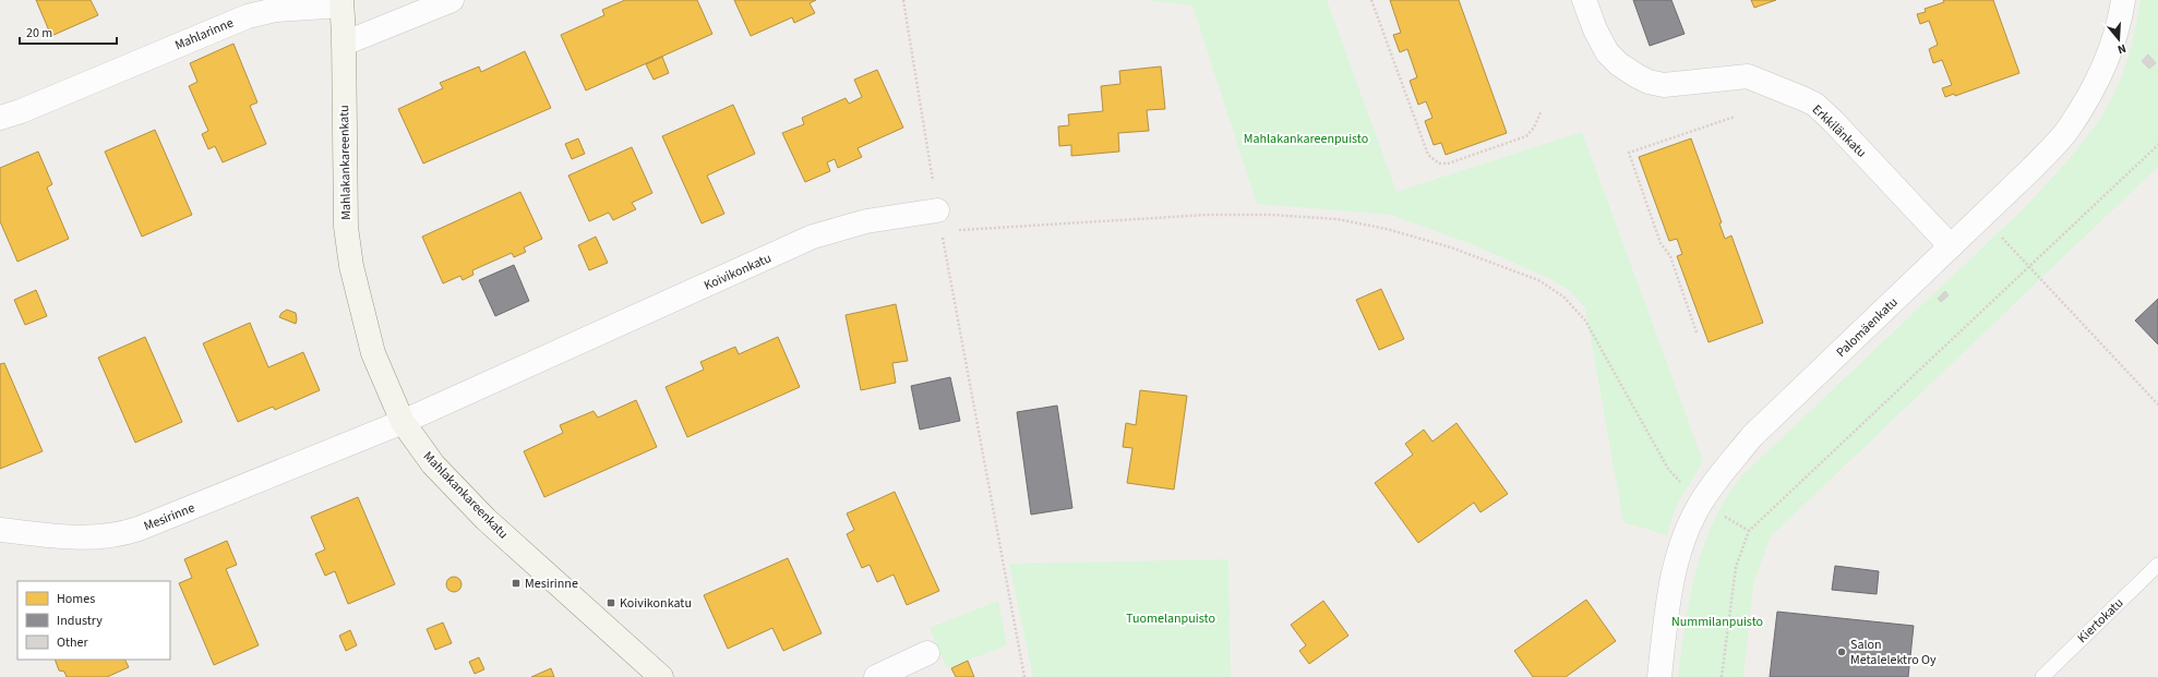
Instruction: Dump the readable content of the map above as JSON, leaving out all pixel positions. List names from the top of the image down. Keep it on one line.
{"streets":{"street":["Mahlarinne","Erkkilänkatu","Mahlakankareenkatu","Koivikonkatu","Palomäenkatu","Mesirinne"],"lane":["Kiertokatu"]},"crossings":[["Mahlarinne","Mahlakankareenkatu"],["Erkkilänkatu","Palomäenkatu"],["Mahlakankareenkatu","Koivikonkatu"],["Mahlakankareenkatu","Mesirinne"],["Koivikonkatu","Mesirinne"]],"parks":["Mahlakankareenpuisto","Tuomelanpuisto","Nummilanpuisto"],"places":{"transit":["Mesirinne","Koivikonkatu"],"other":["Salon Metalelektro Oy"]},"legend":["Homes","Industry","Other"],"scale_bar":"20 m","north":"bottom"}
